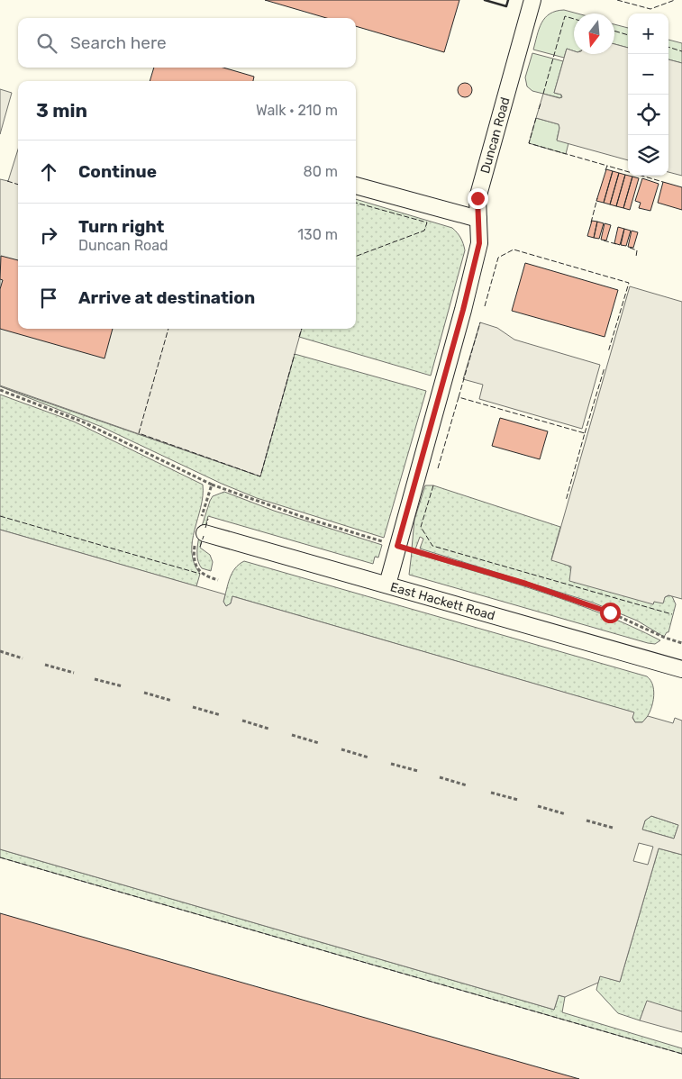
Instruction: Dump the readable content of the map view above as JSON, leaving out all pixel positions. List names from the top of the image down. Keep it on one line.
{"streets":{"street":["Duncan Road","East Hackett Road"]},"crossings":[["Duncan Road","East Hackett Road"]],"north":"bottom","page":{"map_buttons":["+","−"],"search":"Search here","heading":["3 min","Walk · 210 m"],"list":[["Continue","80 m"],["Turn right","Duncan Road","130 m"],"Arrive at destination"]}}
